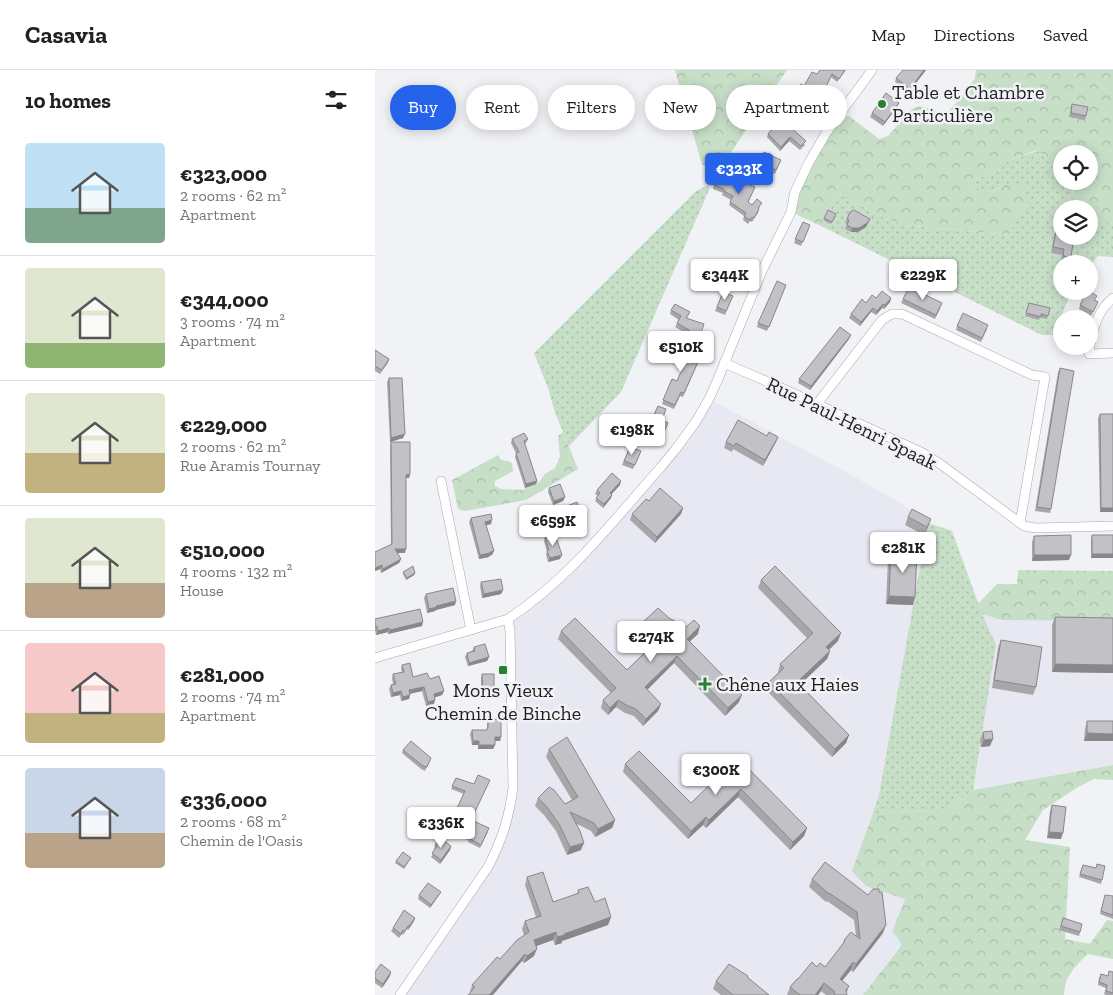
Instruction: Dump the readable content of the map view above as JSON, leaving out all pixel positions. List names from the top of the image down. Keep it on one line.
{"streets":{"street":["Rue Paul-Henri Spaak"]},"places":{"other":["Table et Chambre Particulière"],"transit":["Mons Vieux Chemin de Binche"],"health":["Chêne aux Haies"]},"page":{"header":"Casavia","nav":["Map","Directions","Saved"],"heading":"10 homes","chip":["Buy","Rent","Filters","New","Apartment"],"list":[{"name":"€323,000","note":"2 rooms · 62 m² · Apartment"},{"name":"€344,000","note":"3 rooms · 74 m² · Apartment"},{"name":"€229,000","note":"2 rooms · 62 m² · Rue Aramis Tournay"},{"name":"€510,000","note":"4 rooms · 132 m² · House"},{"name":"€281,000","note":"2 rooms · 74 m² · Apartment"},{"name":"€336,000","note":"2 rooms · 68 m² · Chemin de l'Oasis"}],"map_buttons":["+","−"],"price":["€323K","€344K","€229K","€510K","€198K","€659K","€281K","€274K","€300K","€336K"]}}
